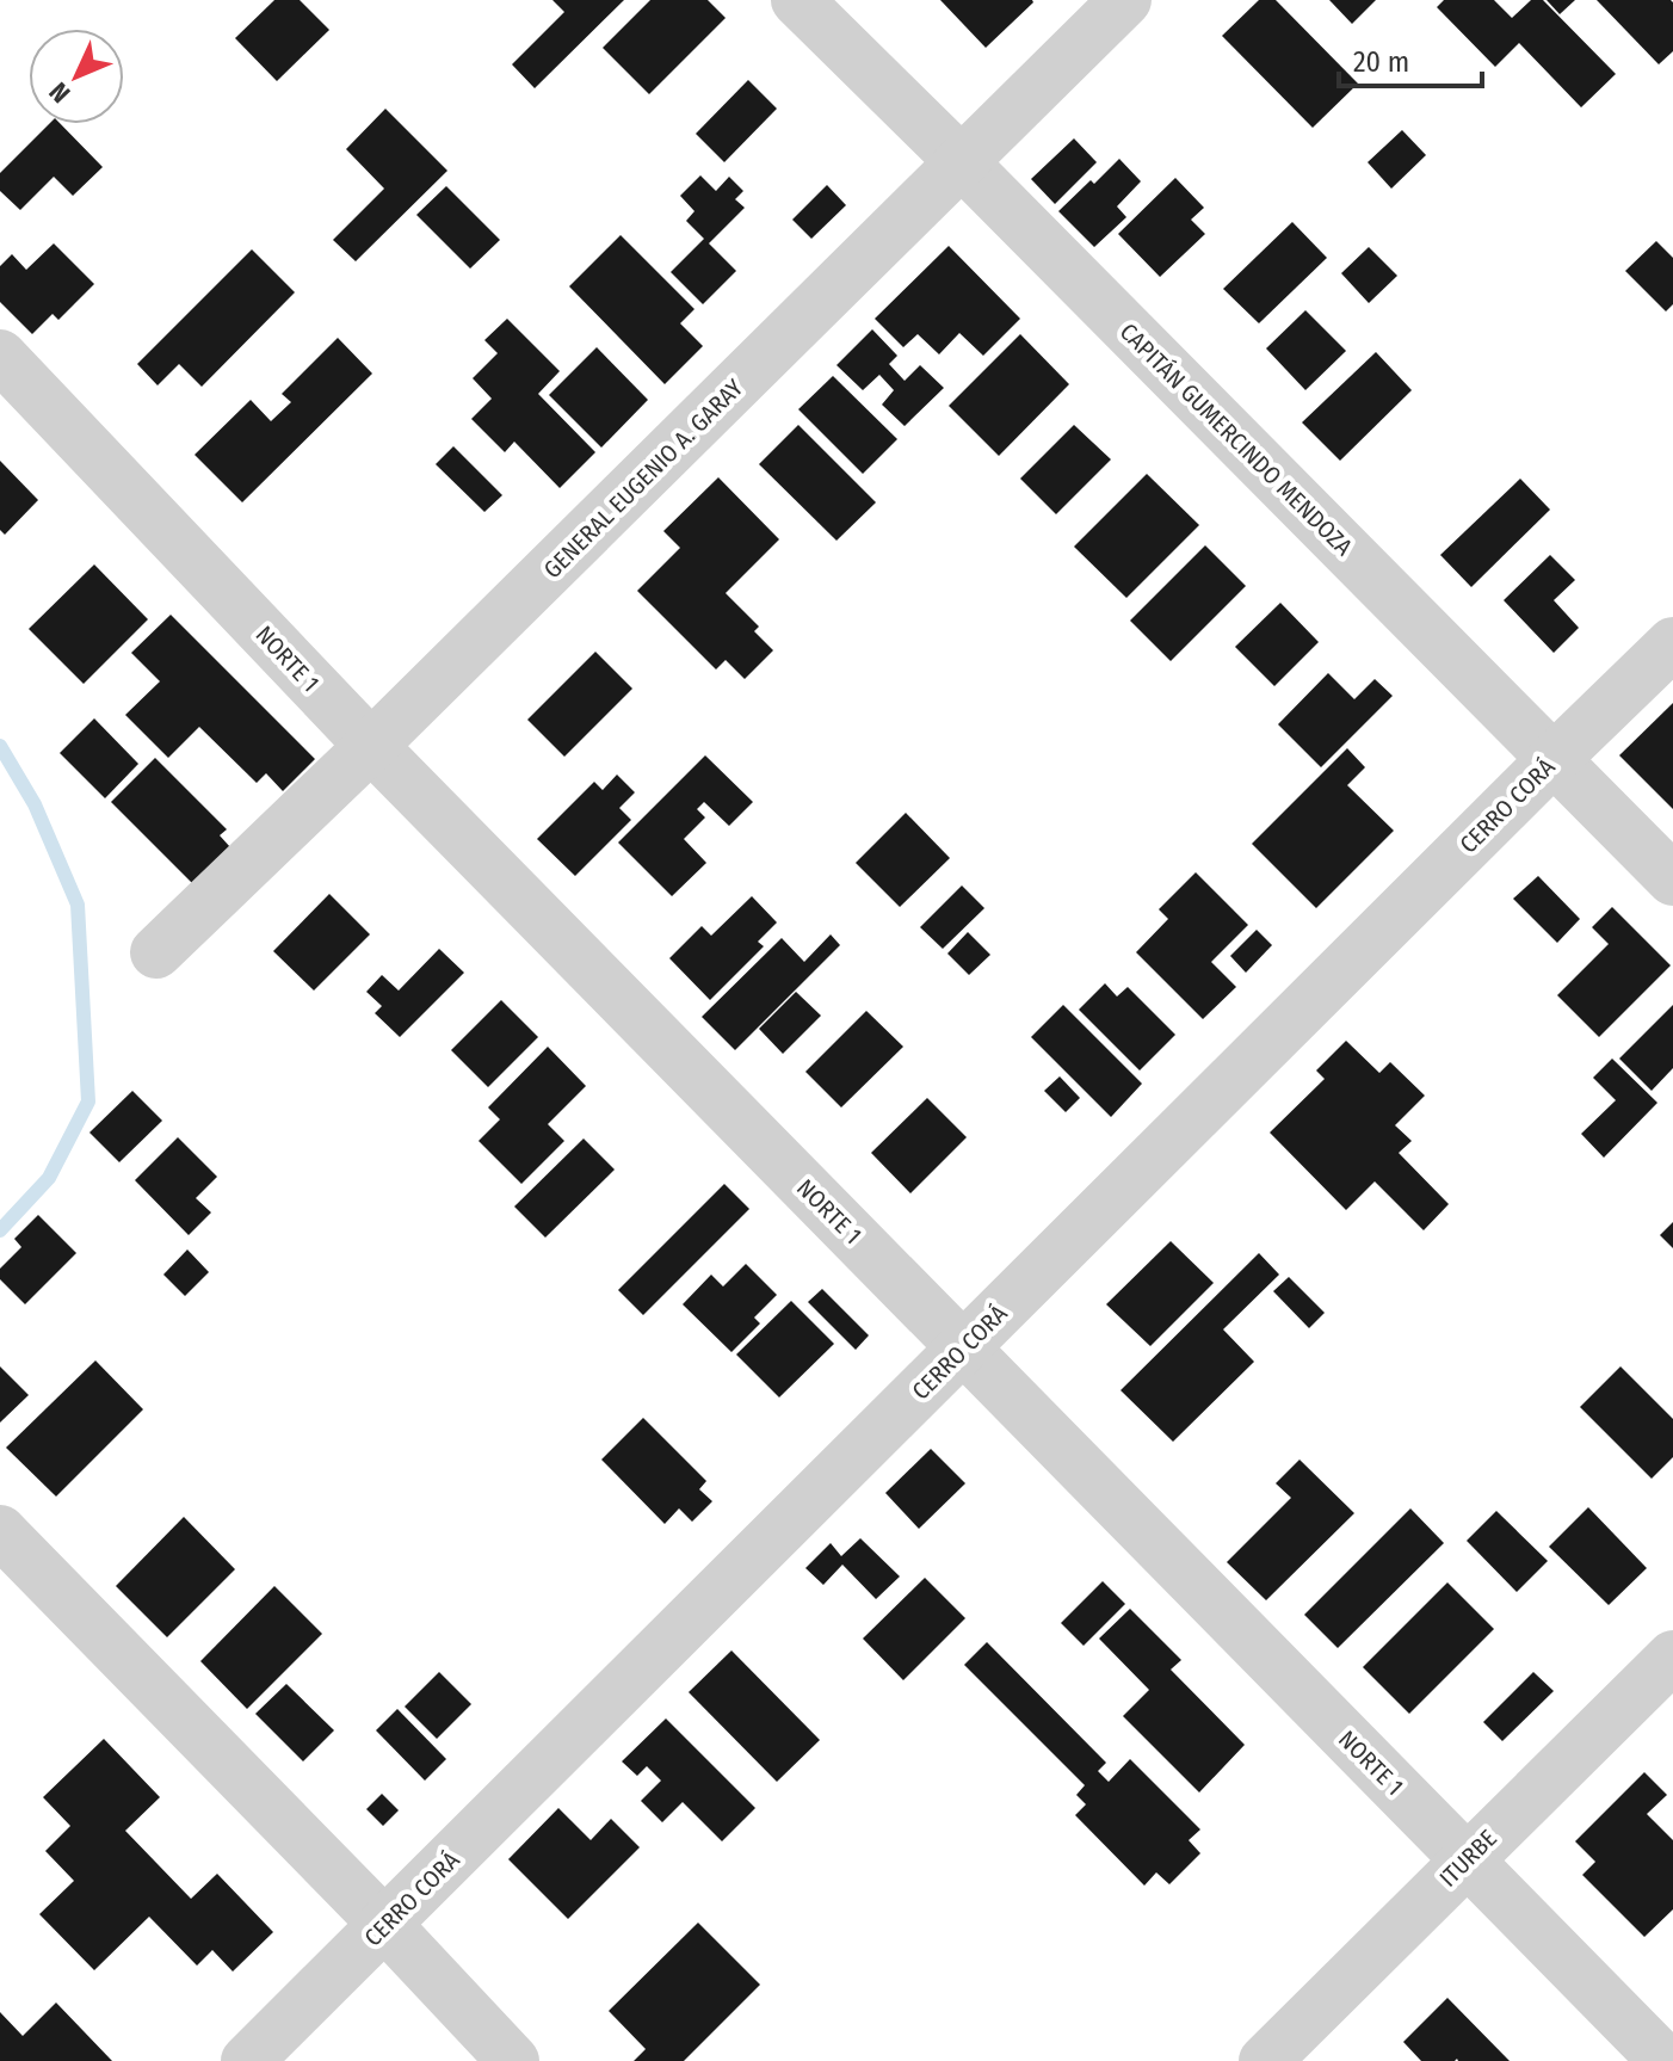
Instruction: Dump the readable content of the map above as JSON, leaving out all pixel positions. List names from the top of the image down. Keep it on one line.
{"streets":{"street":["CAPITÁN GUMERCINDO MENDOZA","GENERAL EUGENIO A. GARAY","NORTE 1","CERRO CORÁ","ITURBE"]},"crossings":[["CAPITÁN GUMERCINDO MENDOZA","GENERAL EUGENIO A. GARAY"],["CAPITÁN GUMERCINDO MENDOZA","CERRO CORÁ"],["GENERAL EUGENIO A. GARAY","NORTE 1"],["NORTE 1","CERRO CORÁ"],["NORTE 1","ITURBE"]],"scale_bar":"20 m","north":"bottom left"}
